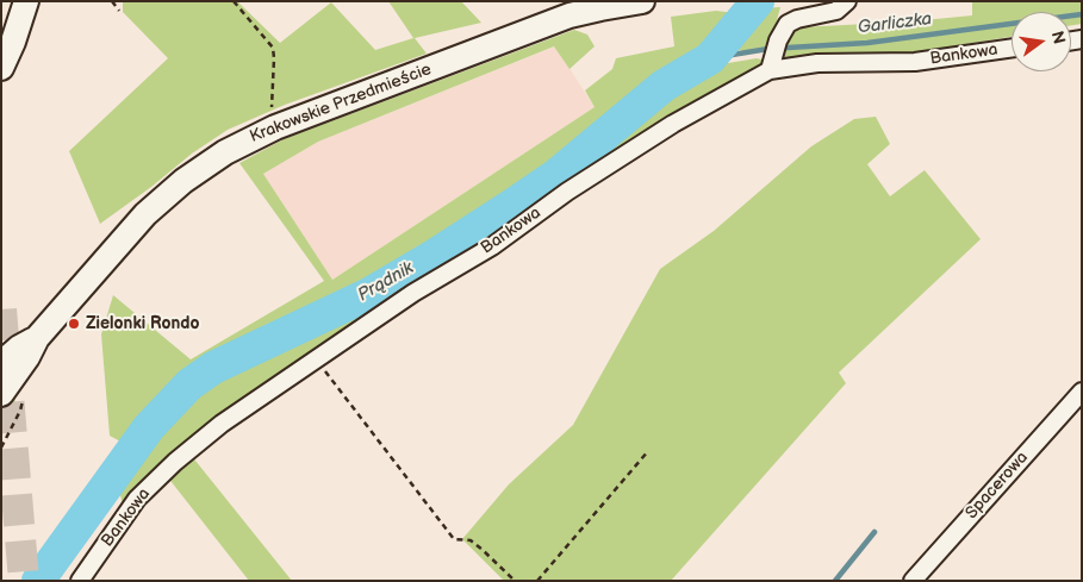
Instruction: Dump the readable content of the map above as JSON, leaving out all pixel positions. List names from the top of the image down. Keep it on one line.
{"streets":{"main road":["Krakowskie Przedmieście"],"street":["Bankowa","Spacerowa"]},"water":["Garliczka","Prądnik"],"places":["Zielonki Rondo"],"north":"right"}
